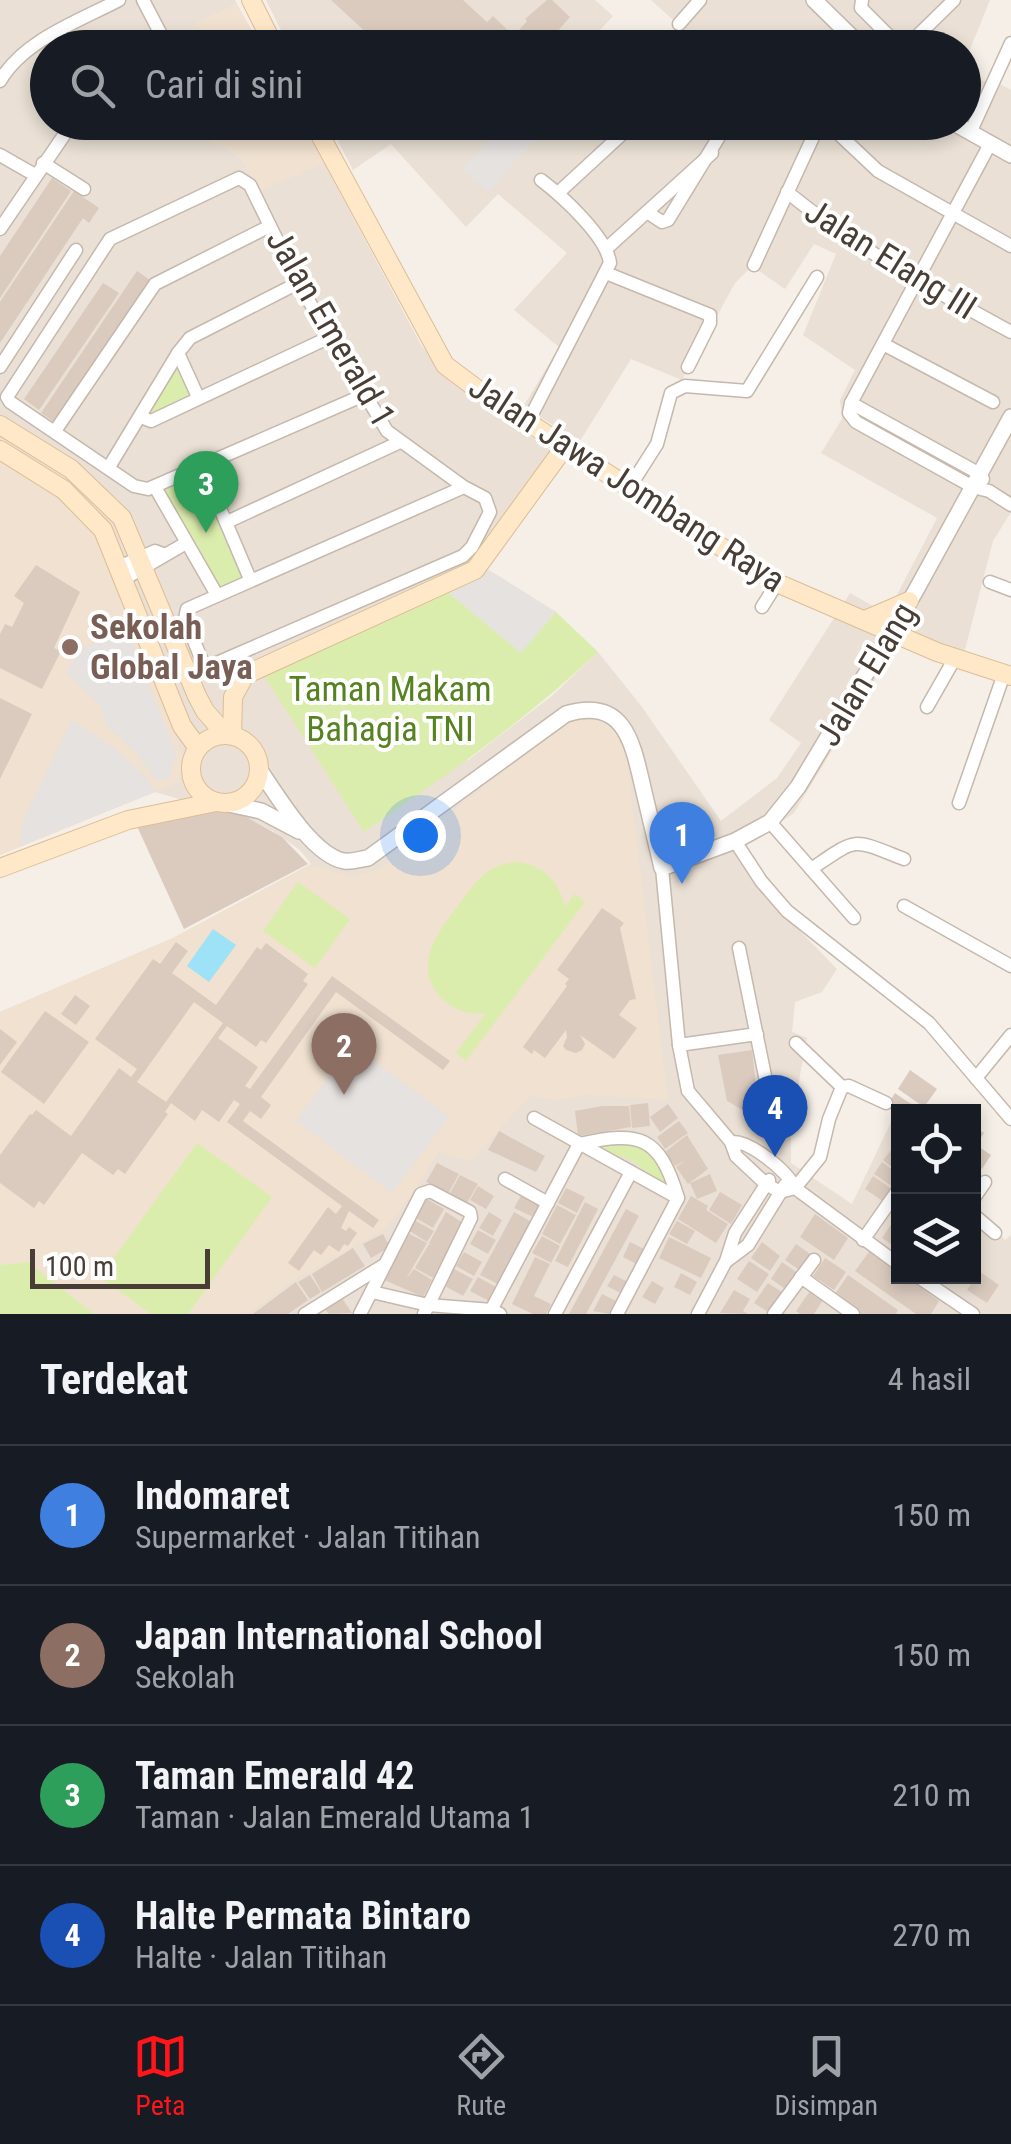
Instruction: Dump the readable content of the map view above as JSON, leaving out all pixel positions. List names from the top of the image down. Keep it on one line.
{"streets":{"main road":["Jalan Jawa Jombang Raya"],"street":["Jalan Elang III","Jalan Emerald 1","Jalan Elang"]},"crossings":[["Jalan Jawa Jombang Raya","Jalan Elang"]],"parks":["Taman Makam Bahagia TNI"],"places":["Sekolah Global Jaya"],"scale_bar":"100 m","page":{"search":"Cari di sini","pins":["3","1","2","4"],"scale":"100 m","heading":["Terdekat","4 hasil"],"list":[{"mark":"1","name":"Indomaret","note":"Supermarket · Jalan Titihan","value":"150 m"},{"mark":"2","name":"Japan International School","note":"Sekolah","value":"150 m"},{"mark":"3","name":"Taman Emerald 42","note":"Taman · Jalan Emerald Utama 1","value":"210 m"},{"mark":"4","name":"Halte Permata Bintaro","note":"Halte · Jalan Titihan","value":"270 m"}],"nav":["Peta","Rute","Disimpan"]}}
